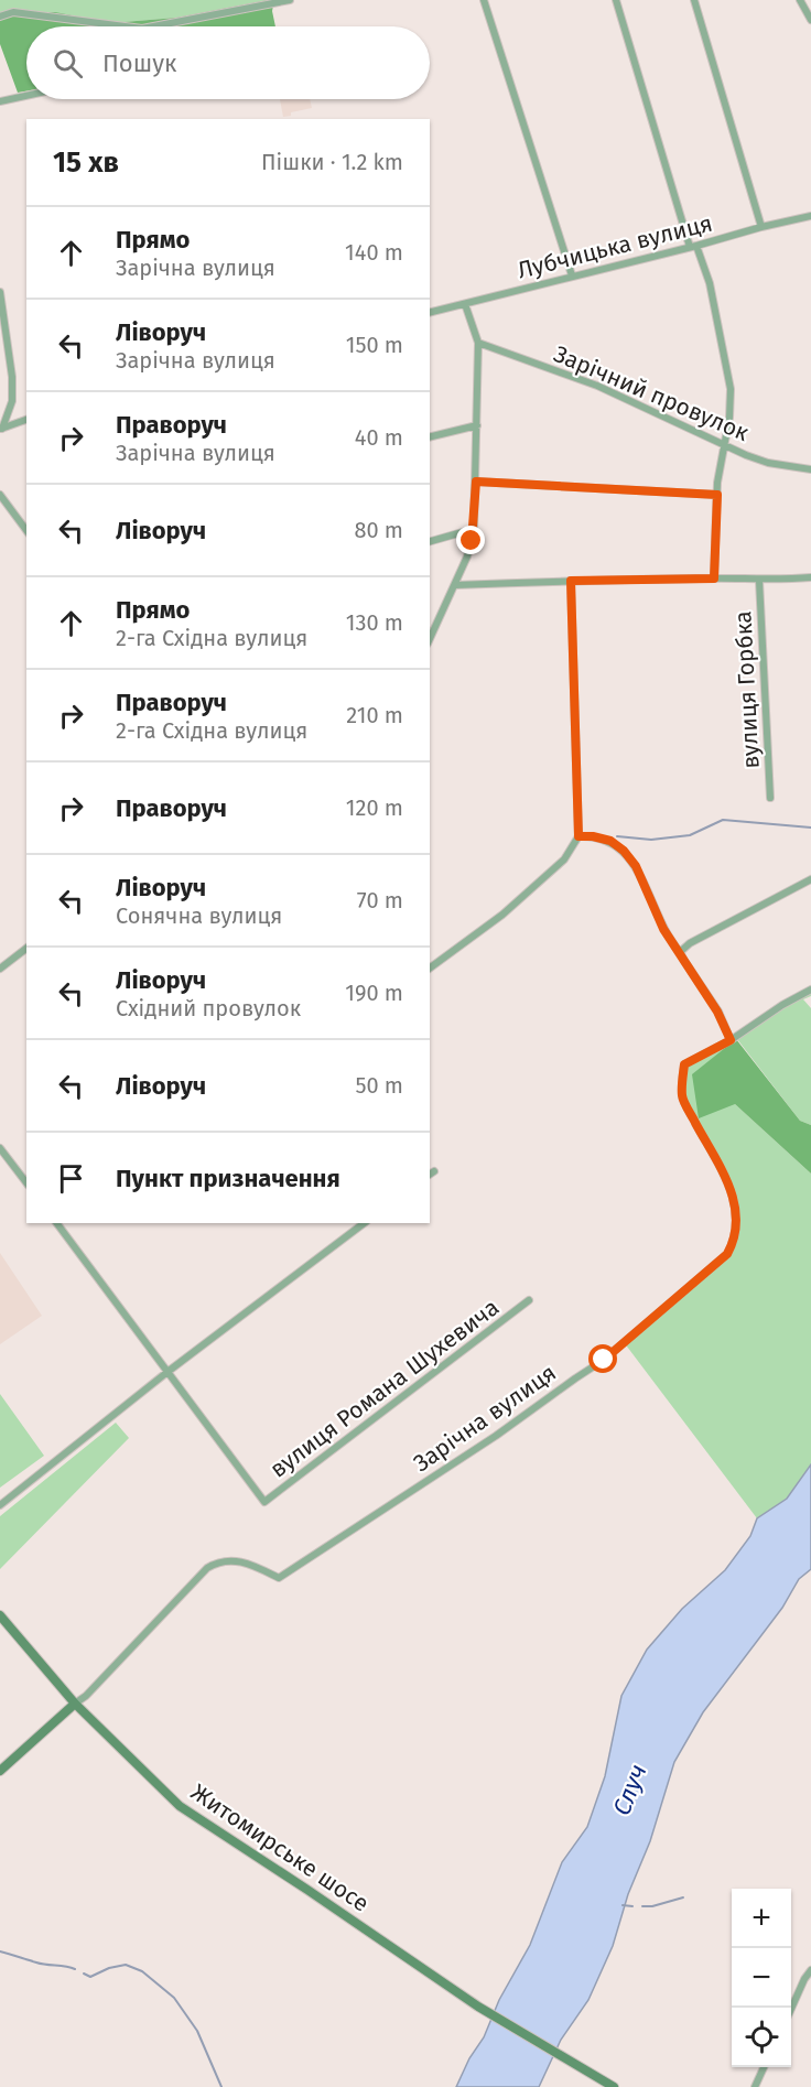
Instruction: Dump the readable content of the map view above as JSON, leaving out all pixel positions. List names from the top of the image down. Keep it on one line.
{"streets":{"main road":["Житомирське шосе"],"street":["Лубчицька вулиця","Зарічний провулок","вулиця Горбка","вулиця Романа Шухевича","Зарічна вулиця"]},"crossings":[["Зарічна вулиця","Житомирське шосе"]],"water":["Случ"],"page":{"search":"Пошук","heading":["15 хв","Пішки · 1.2 km"],"list":[["Прямо","Зарічна вулиця","140 m"],["Ліворуч","Зарічна вулиця","150 m"],["Праворуч","Зарічна вулиця","40 m"],["Ліворуч","80 m"],["Прямо","2-га Східна вулиця","130 m"],["Праворуч","2-га Східна вулиця","210 m"],["Праворуч","120 m"],["Ліворуч","Сонячна вулиця","70 m"],["Ліворуч","Східний провулок","190 m"],["Ліворуч","50 m"],"Пункт призначення"],"map_buttons":["+","−"]}}
